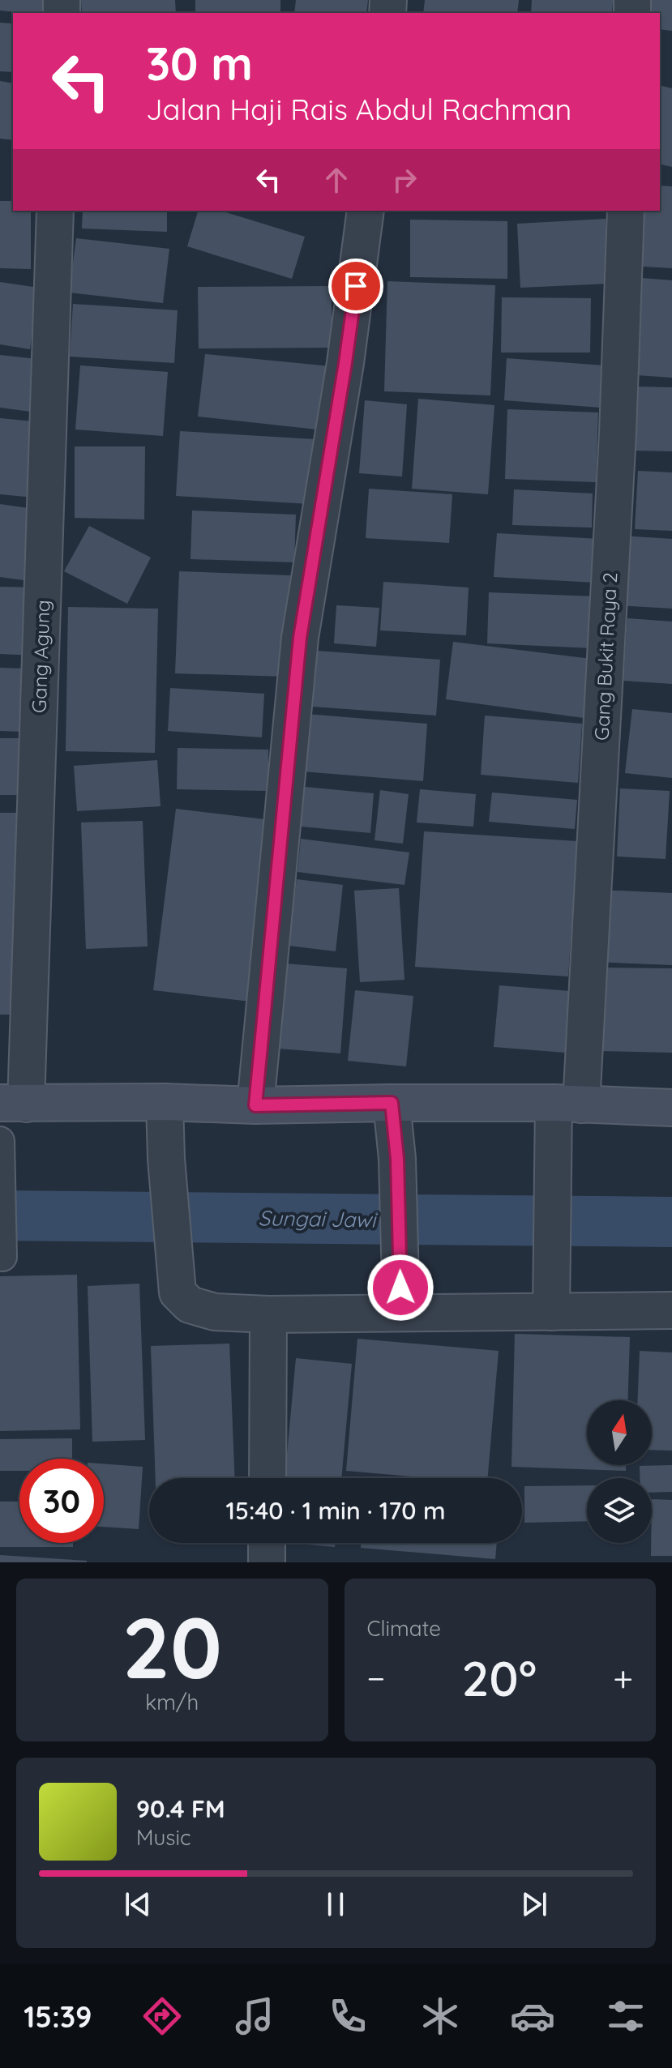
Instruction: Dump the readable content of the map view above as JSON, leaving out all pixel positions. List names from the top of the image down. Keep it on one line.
{"streets":{"street":["Gang Agung","Gang Bukit Raya 2"]},"water":["Sungai Jawi"],"north":"top","page":{"turn":["30 m","Jalan Haji Rais Abdul Rachman"],"limit":"30","trip":"15:40 · 1 min · 170 m","tile":[["20","km/h"],"Climate"],"heat":["−","20°","+"],"song":["90.4 FM","Music"],"tabs":"15:39"}}
